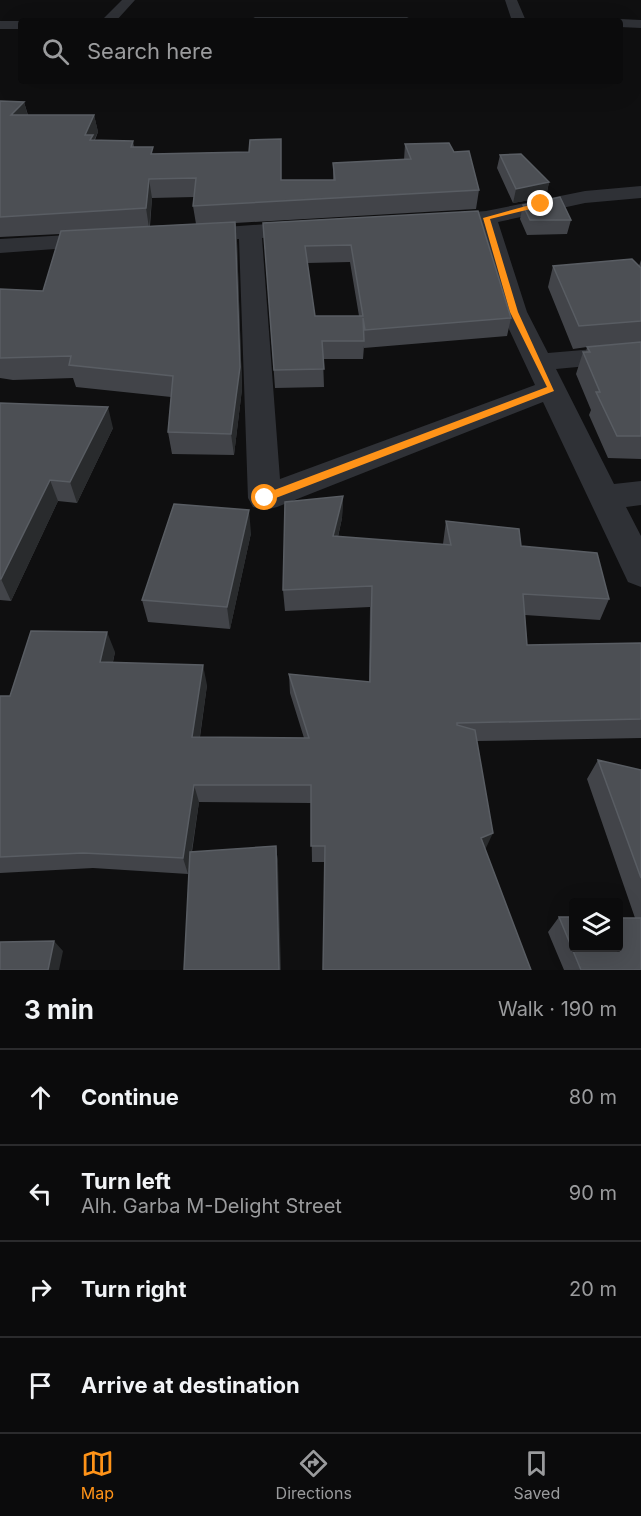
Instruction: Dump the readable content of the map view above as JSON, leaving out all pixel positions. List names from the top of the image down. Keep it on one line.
{"page":{"search":"Search here","heading":["3 min","Walk · 190 m"],"list":[["Continue","80 m"],["Turn left","Alh. Garba M-Delight Street","90 m"],["Turn right","20 m"],"Arrive at destination"],"nav":["Map","Directions","Saved"]}}
